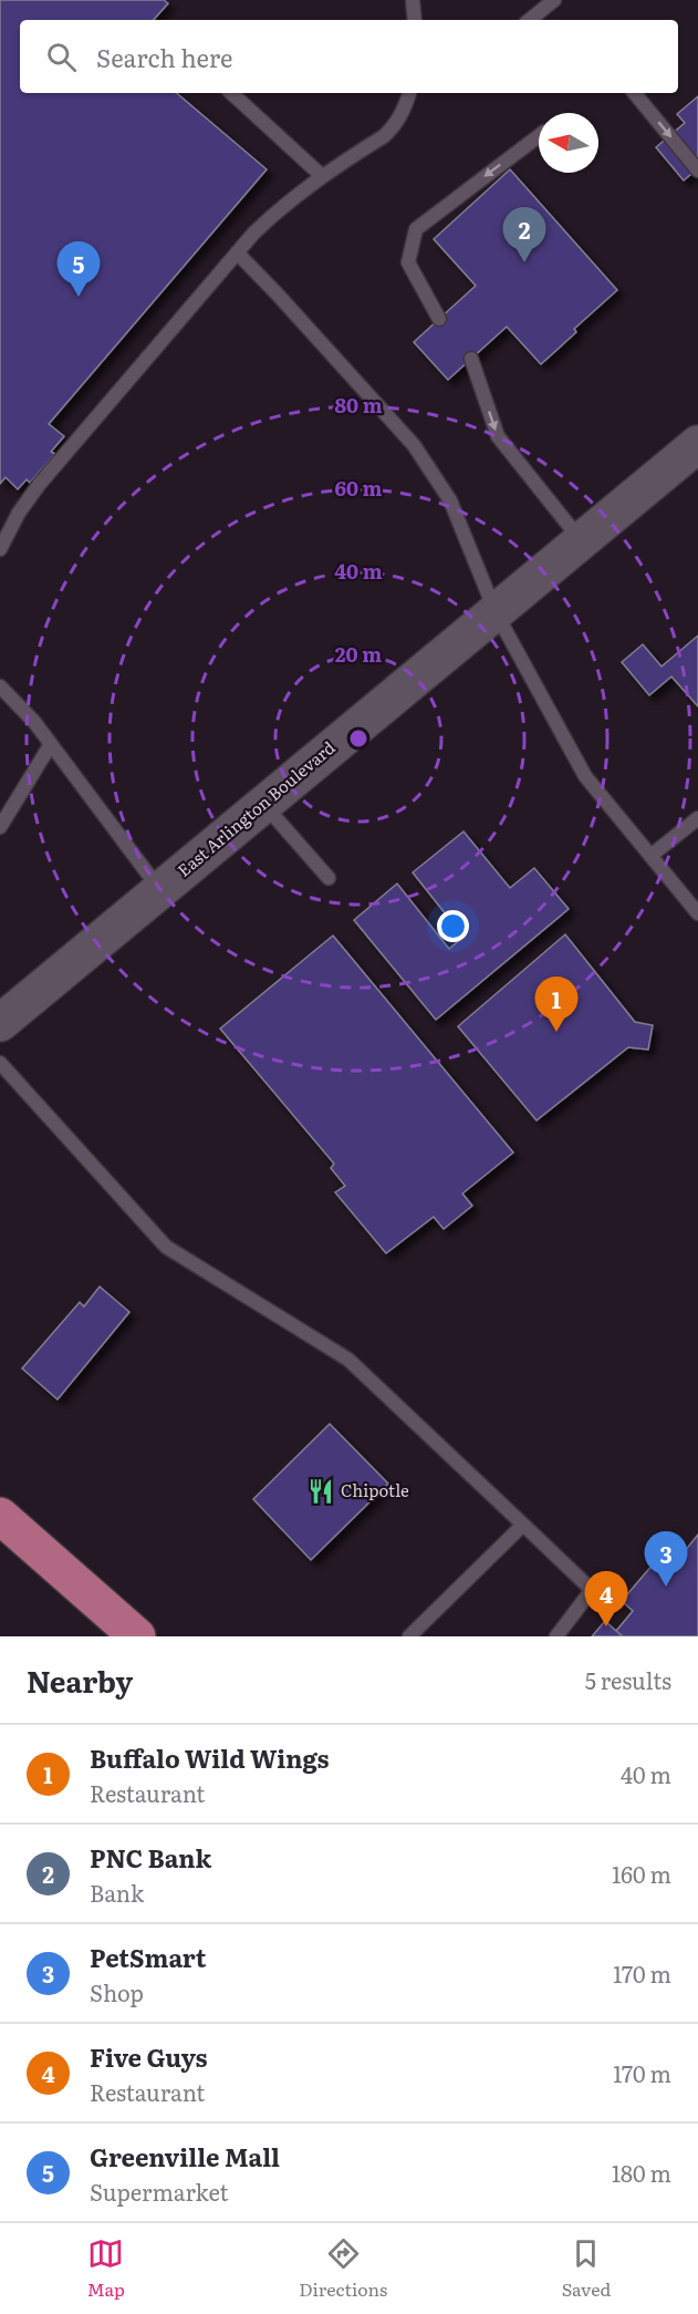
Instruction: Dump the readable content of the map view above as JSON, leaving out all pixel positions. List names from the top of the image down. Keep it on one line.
{"streets":{"main road":["East Arlington Boulevard"]},"places":{"restaurant":["Chipotle"]},"north":"left","page":{"search":"Search here","pins":["2","5","1","3","4"],"heading":["Nearby","5 results"],"list":[{"mark":"1","name":"Buffalo Wild Wings","note":"Restaurant","value":"40 m"},{"mark":"2","name":"PNC Bank","note":"Bank","value":"160 m"},{"mark":"3","name":"PetSmart","note":"Shop","value":"170 m"},{"mark":"4","name":"Five Guys","note":"Restaurant","value":"170 m"},{"mark":"5","name":"Greenville Mall","note":"Supermarket","value":"180 m"}],"nav":["Map","Directions","Saved"]},"rings":["80 m","60 m","40 m","20 m"]}
